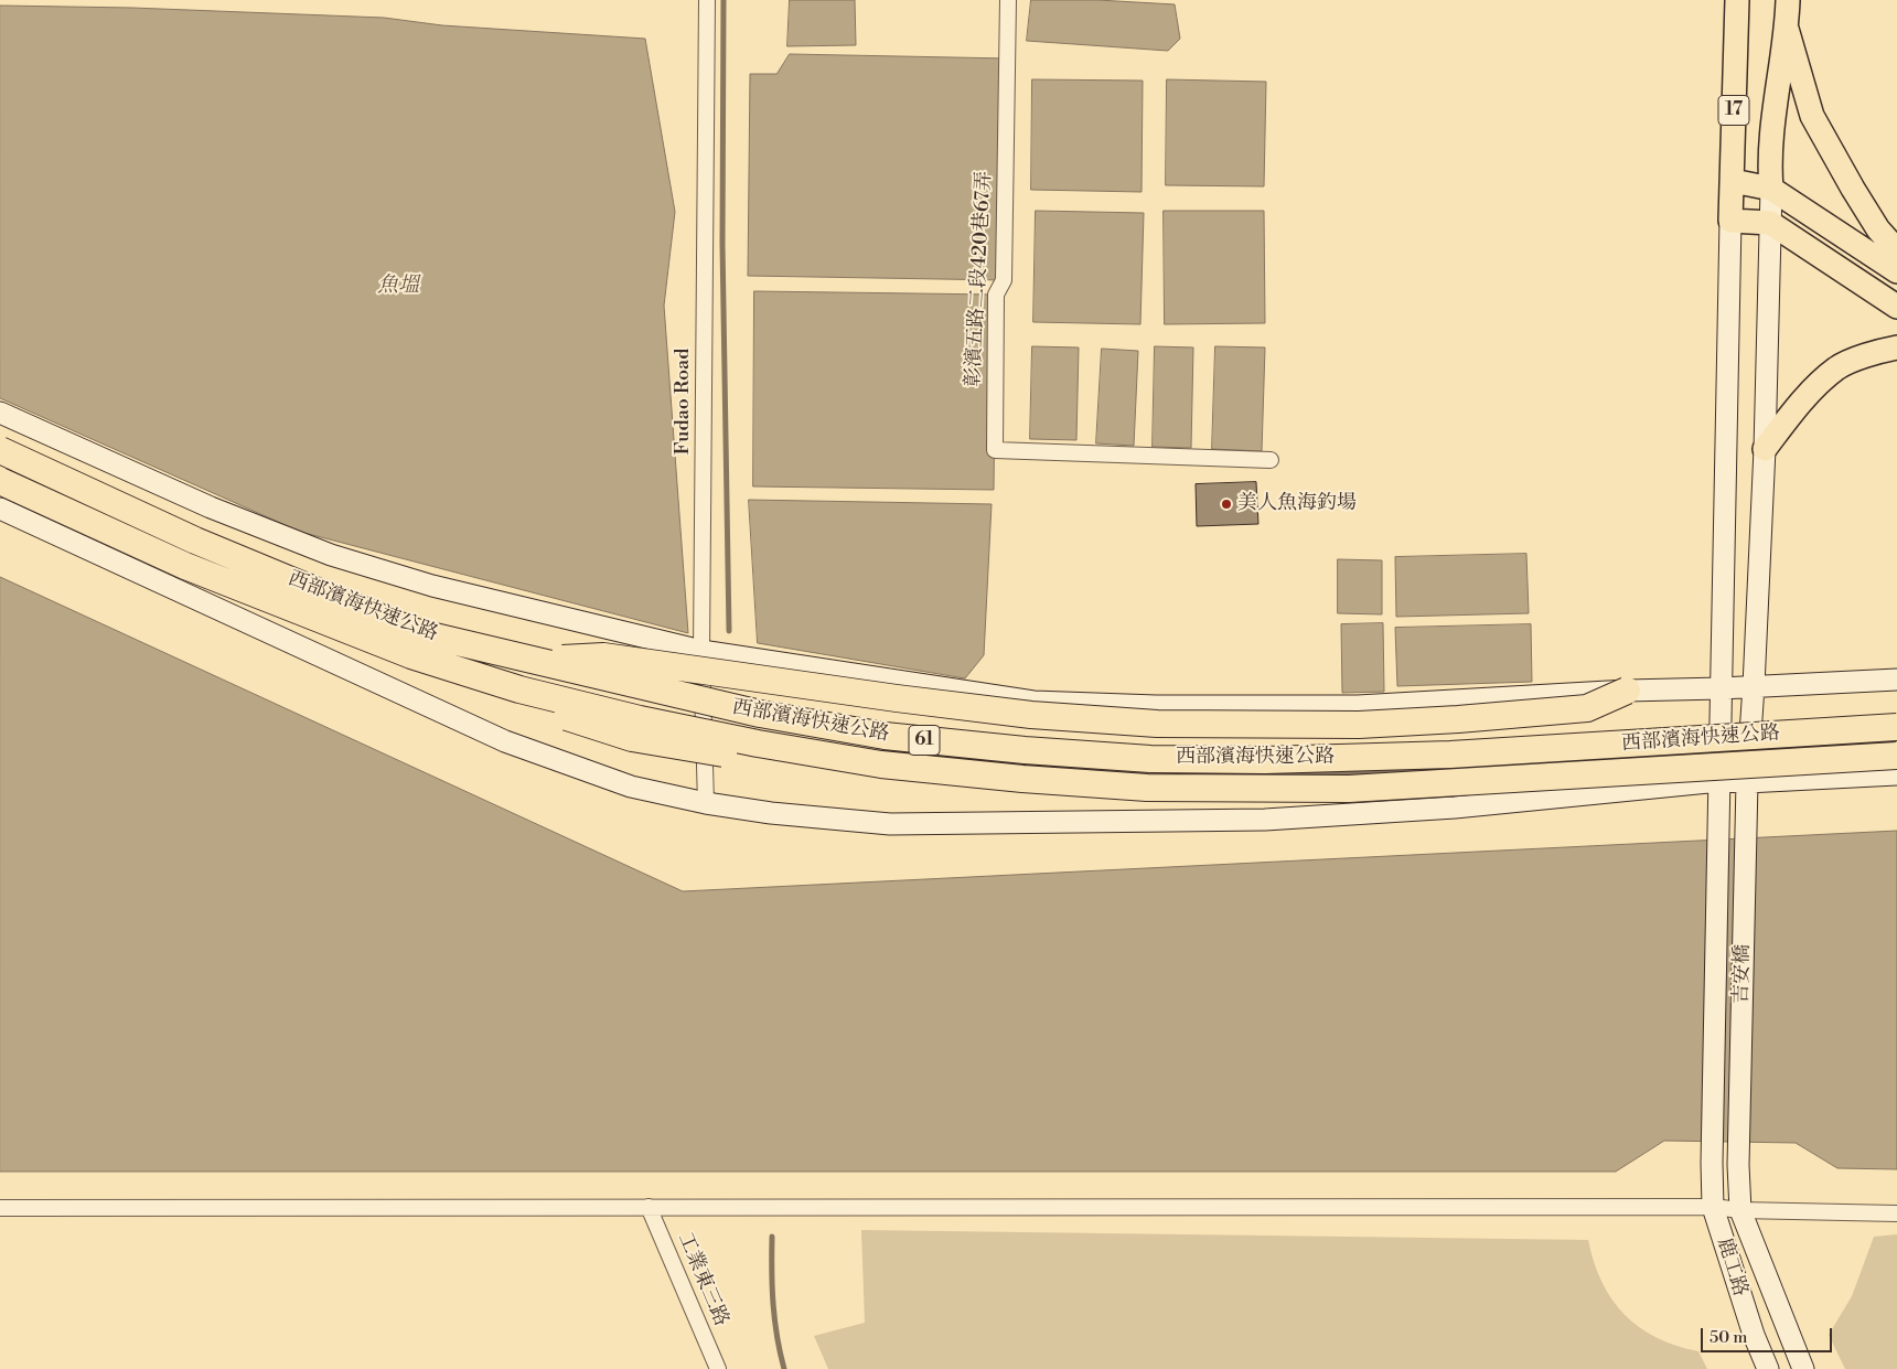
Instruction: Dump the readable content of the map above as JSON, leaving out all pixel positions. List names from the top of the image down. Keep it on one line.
{"streets":{"highway":["西部濱海快速公路","61"],"main road":["17"],"street":["彰濱五路二段420巷67弄","Fudao Road","吉安橋","鹿工路","工業東三路"]},"crossings":[["17","吉安橋"],["吉安橋","鹿工路"]],"water":["魚塭"],"places":["美人魚海釣場"],"scale_bar":"50 m"}
